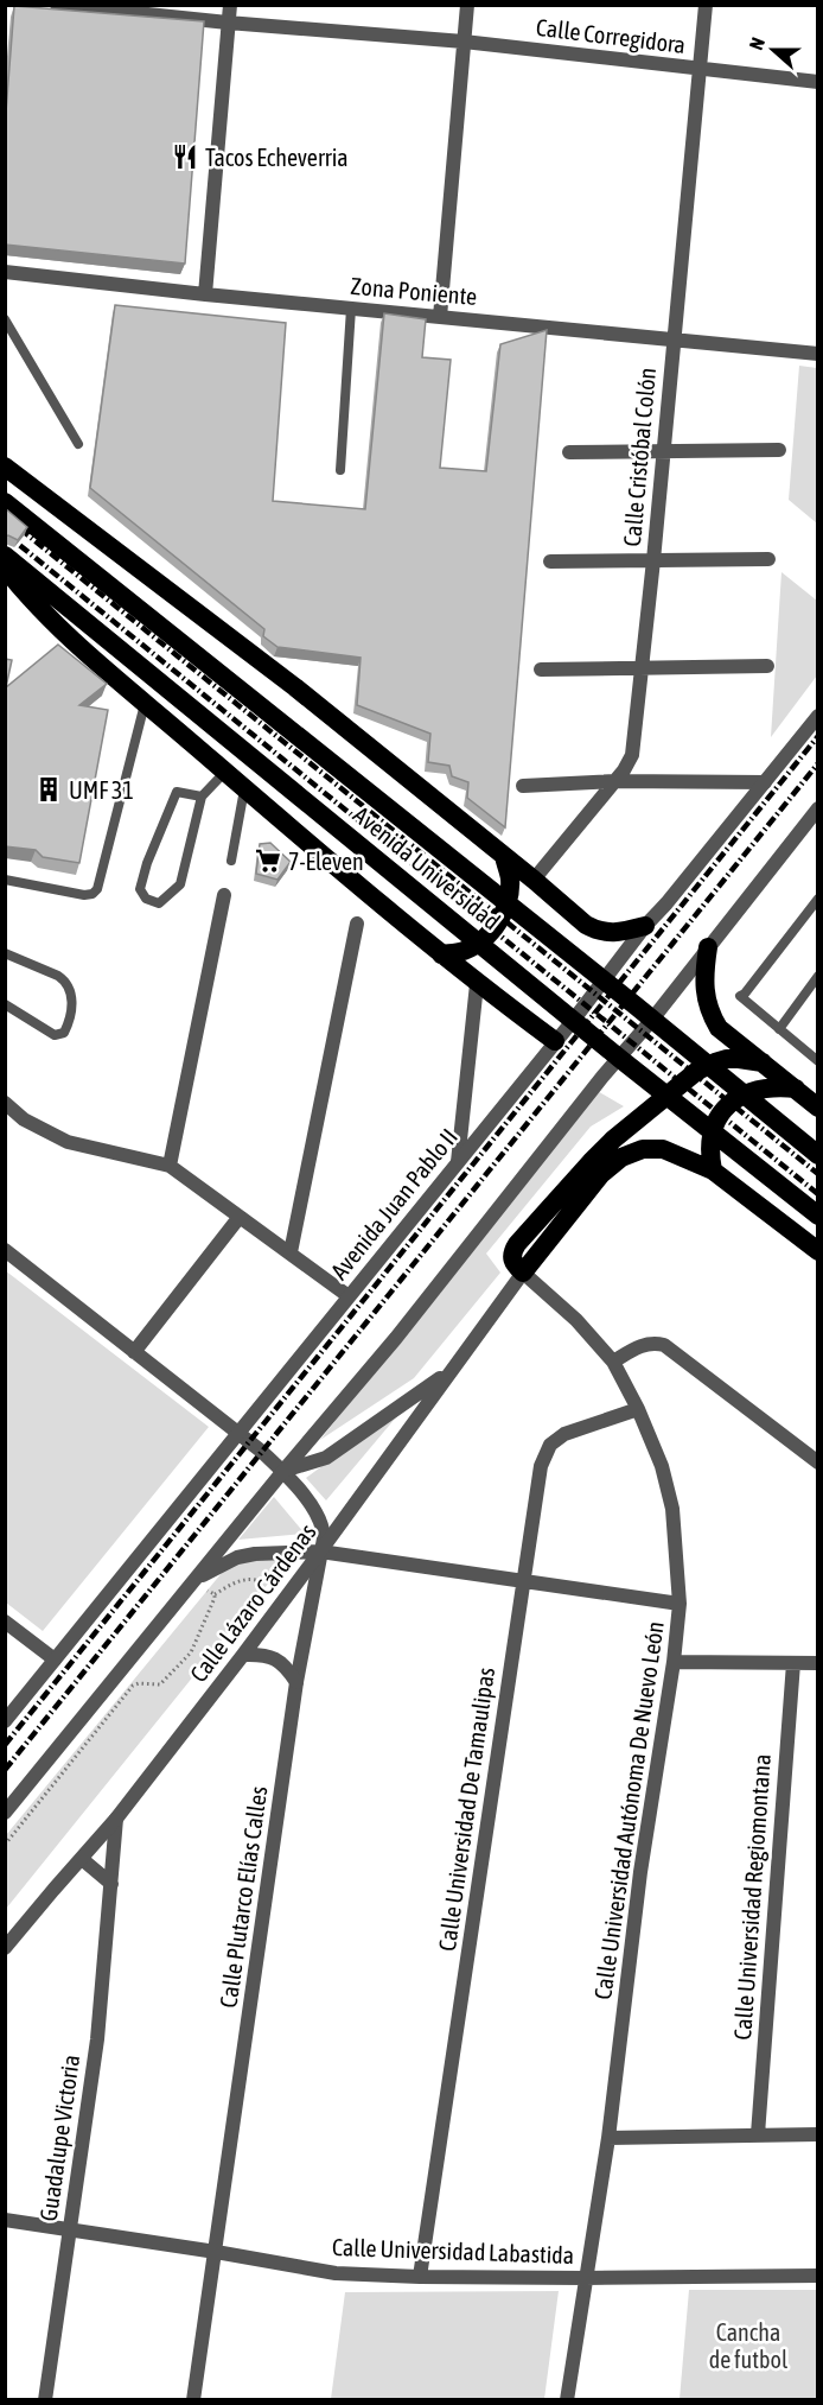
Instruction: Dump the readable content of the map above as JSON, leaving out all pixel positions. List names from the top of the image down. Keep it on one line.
{"streets":{"highway":["Avenida Universidad"],"street":["Calle Corregidora","Zona Poniente","Calle Cristóbal Colón","Avenida Juan Pablo II","Calle Lázaro Cárdenas","Calle Universidad De Tamaulipas","Calle Universidad Autónoma De Nuevo León","Calle Plutarco Elías Calles","Calle Universidad Regiomontana","Guadalupe Victoria","Calle Universidad Labastida"]},"crossings":[["Calle Corregidora","Calle Cristóbal Colón"],["Zona Poniente","Calle Cristóbal Colón"],["Avenida Juan Pablo II","Calle Plutarco Elías Calles"],["Calle Lázaro Cárdenas","Calle Universidad Autónoma De Nuevo León"],["Calle Lázaro Cárdenas","Calle Plutarco Elías Calles"],["Calle Lázaro Cárdenas","Guadalupe Victoria"],["Calle Universidad De Tamaulipas","Calle Universidad Autónoma De Nuevo León"],["Calle Universidad De Tamaulipas","Calle Universidad Labastida"],["Calle Universidad Autónoma De Nuevo León","Calle Universidad Labastida"],["Calle Plutarco Elías Calles","Calle Universidad Labastida"],["Guadalupe Victoria","Calle Universidad Labastida"]],"parks":["Cancha de futbol"],"places":{"restaurant":["Tacos Echeverria"],"building":["UMF 31"],"supermarket":["7-Eleven"]},"north":"left"}
